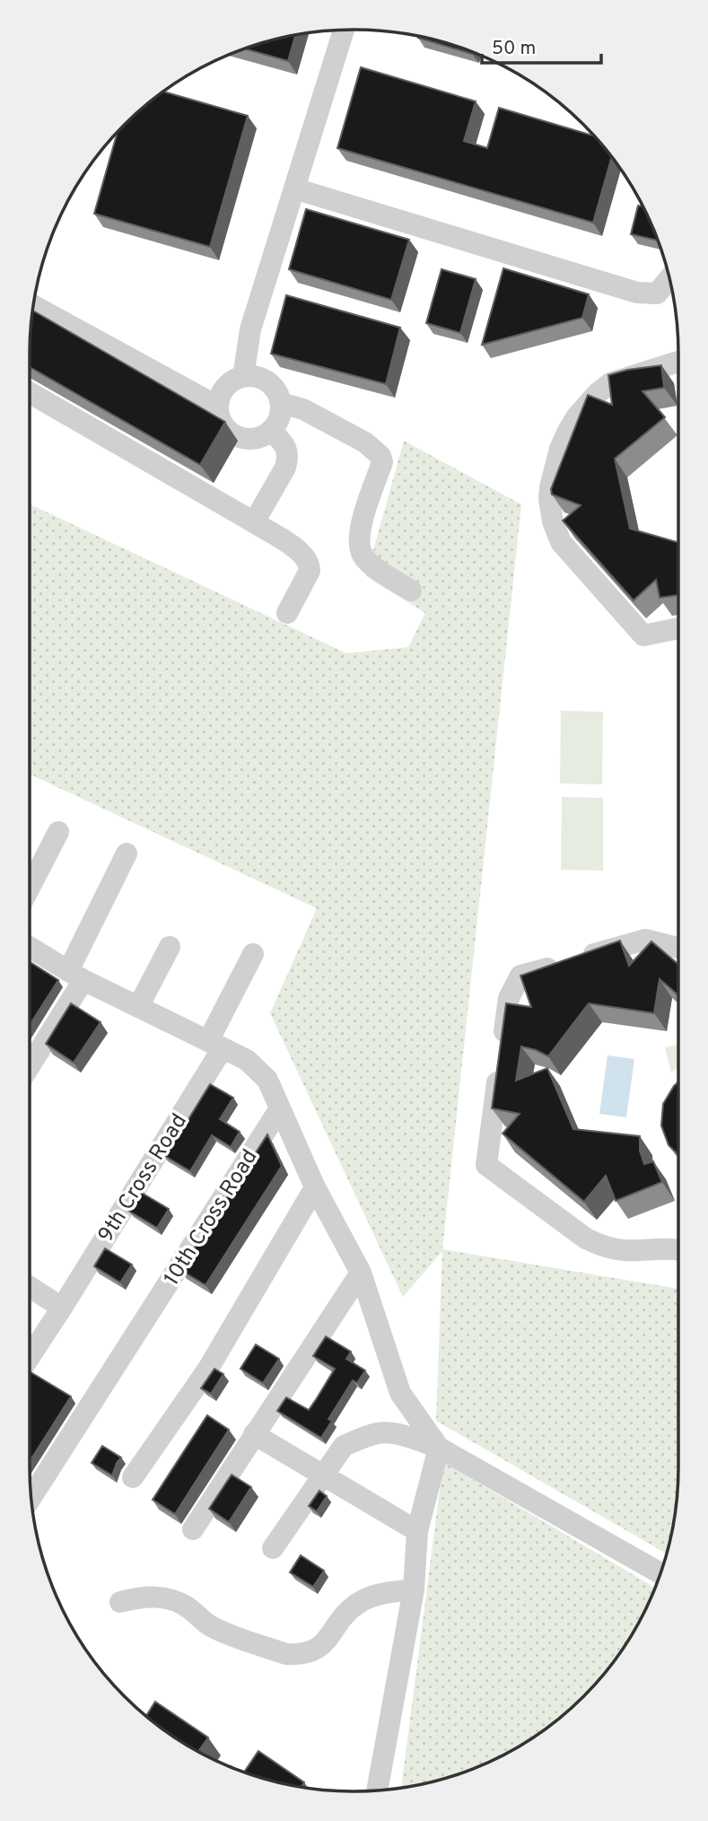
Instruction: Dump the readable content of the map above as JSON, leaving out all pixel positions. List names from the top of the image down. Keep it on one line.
{"streets":{"street":["9th Cross Road","10th Cross Road"]},"scale_bar":"50 m"}
